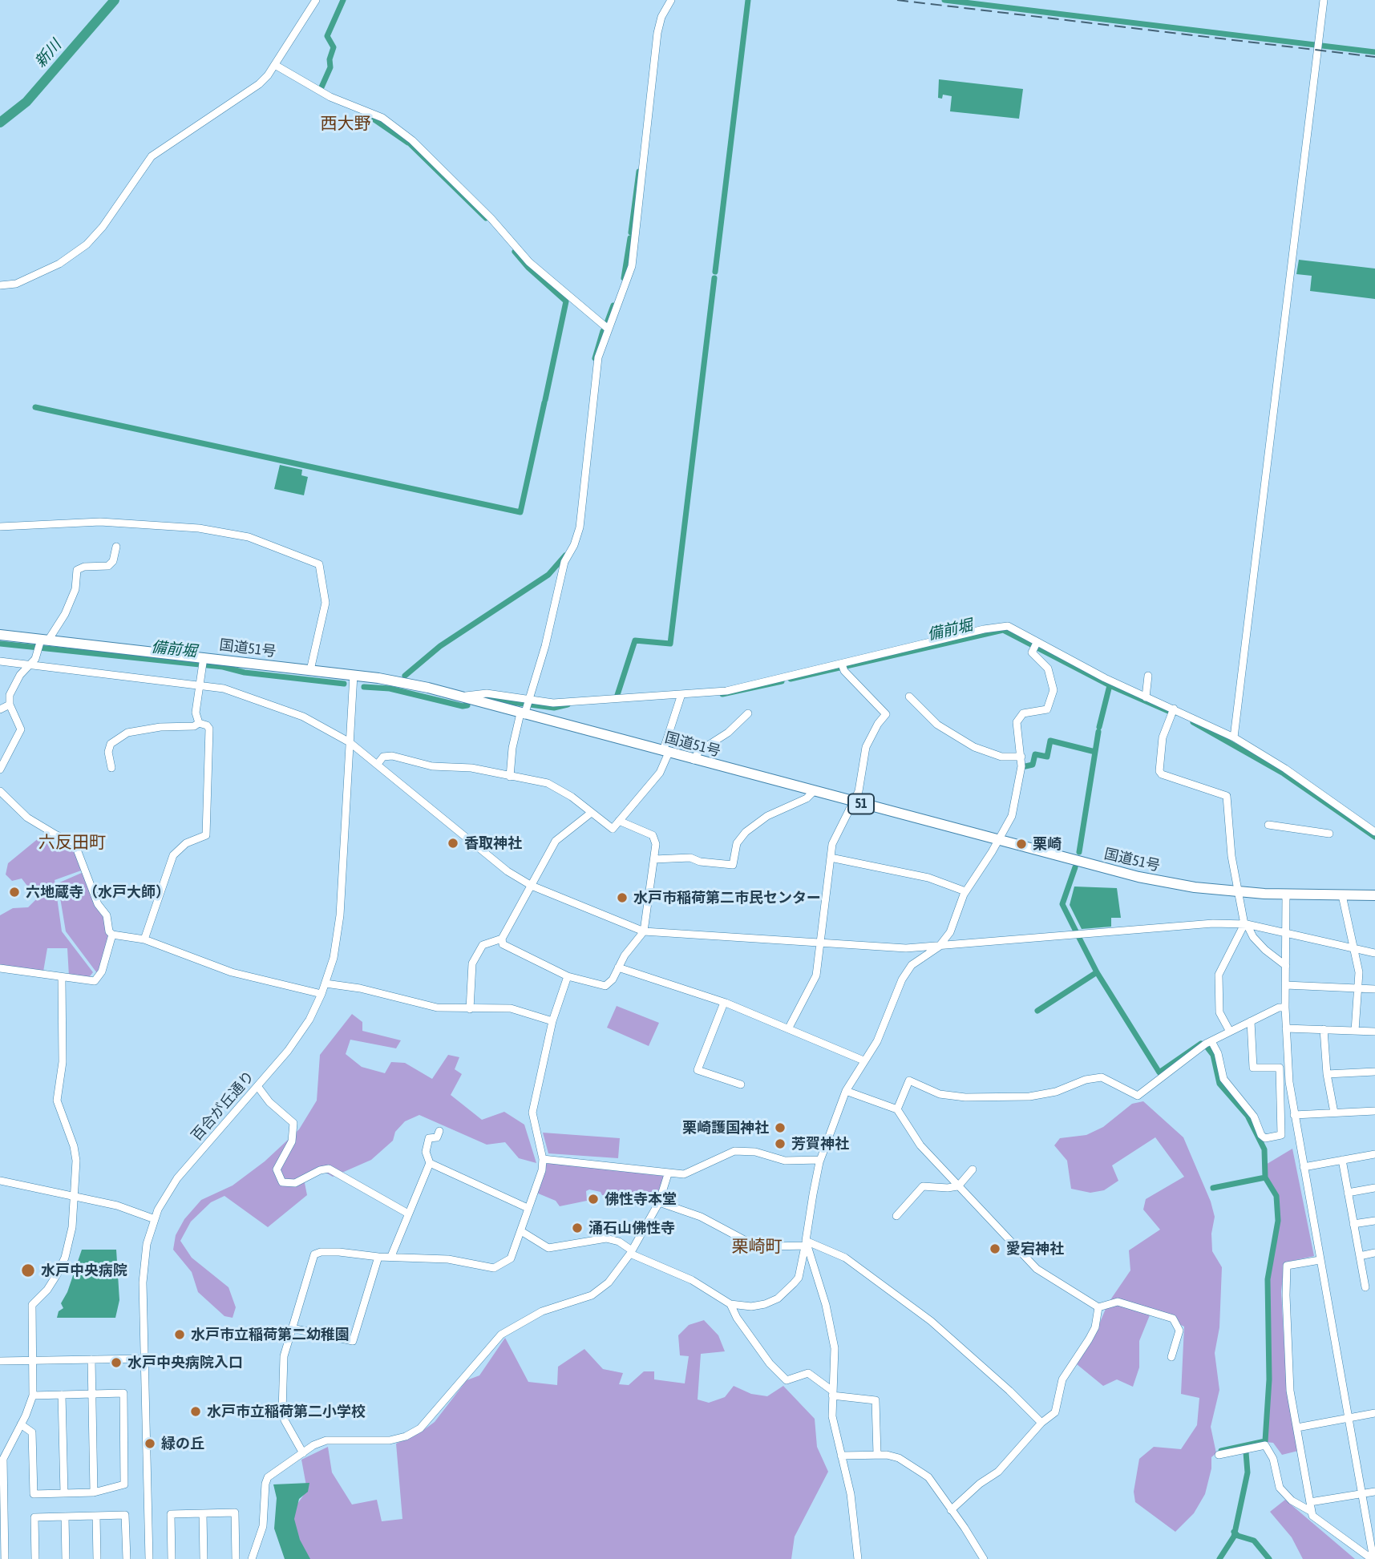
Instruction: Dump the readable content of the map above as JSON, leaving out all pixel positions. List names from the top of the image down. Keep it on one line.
{"streets":{"highway":["国道51号","51"],"street":["百合が丘通り"]},"crossings":[["国道51号","百合が丘通り"]],"districts":["西大野","六反田町","栗崎町"],"water":["新川","備前堀"],"places":["香取神社","栗崎","六地蔵寺（水戸大師）","水戸市稲荷第二市民センター","栗崎護国神社","芳賀神社","佛性寺本堂","涌石山佛性寺","愛宕神社","水戸中央病院","水戸市立稲荷第二幼稚園","水戸中央病院入口","水戸市立稲荷第二小学校","緑の丘"]}
